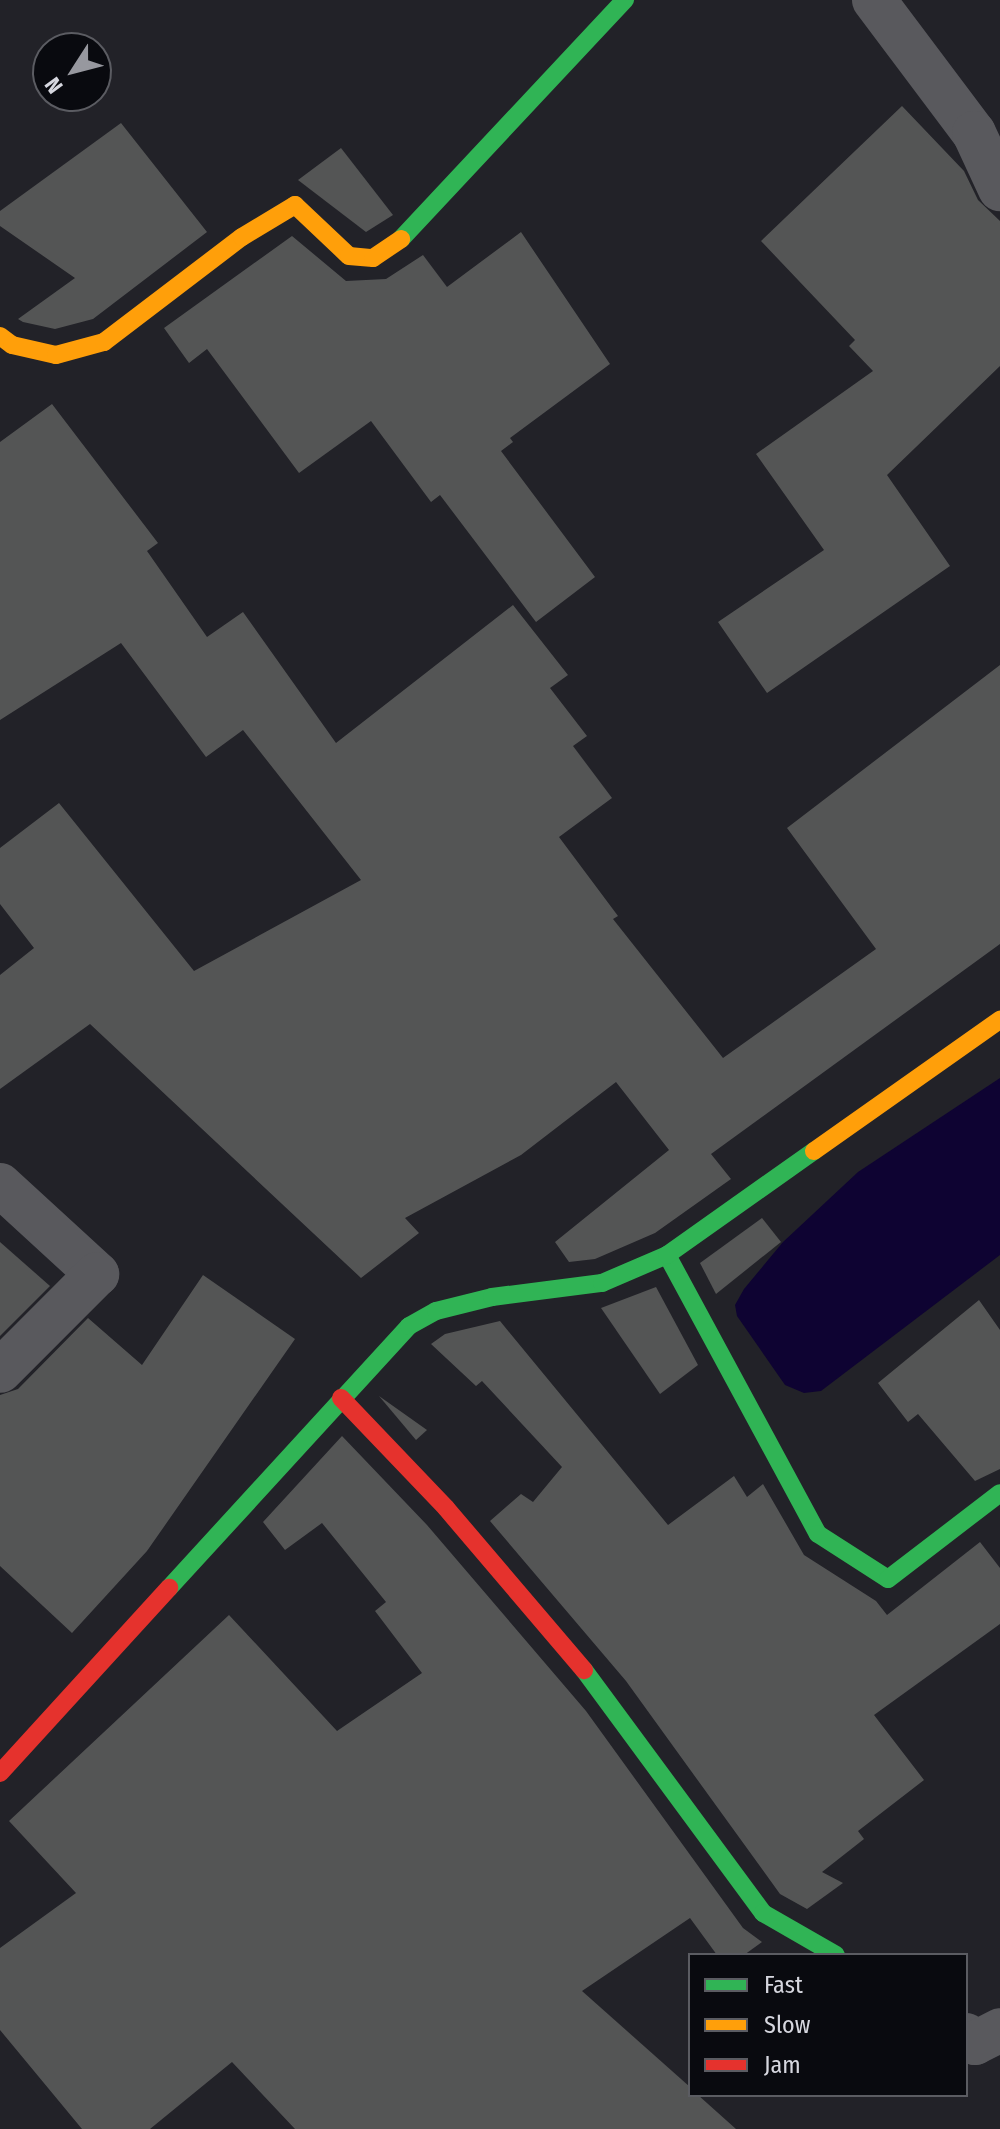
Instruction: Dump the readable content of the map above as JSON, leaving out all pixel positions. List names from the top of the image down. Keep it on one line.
{"legend":["Fast","Slow","Jam"],"north":"bottom left"}
